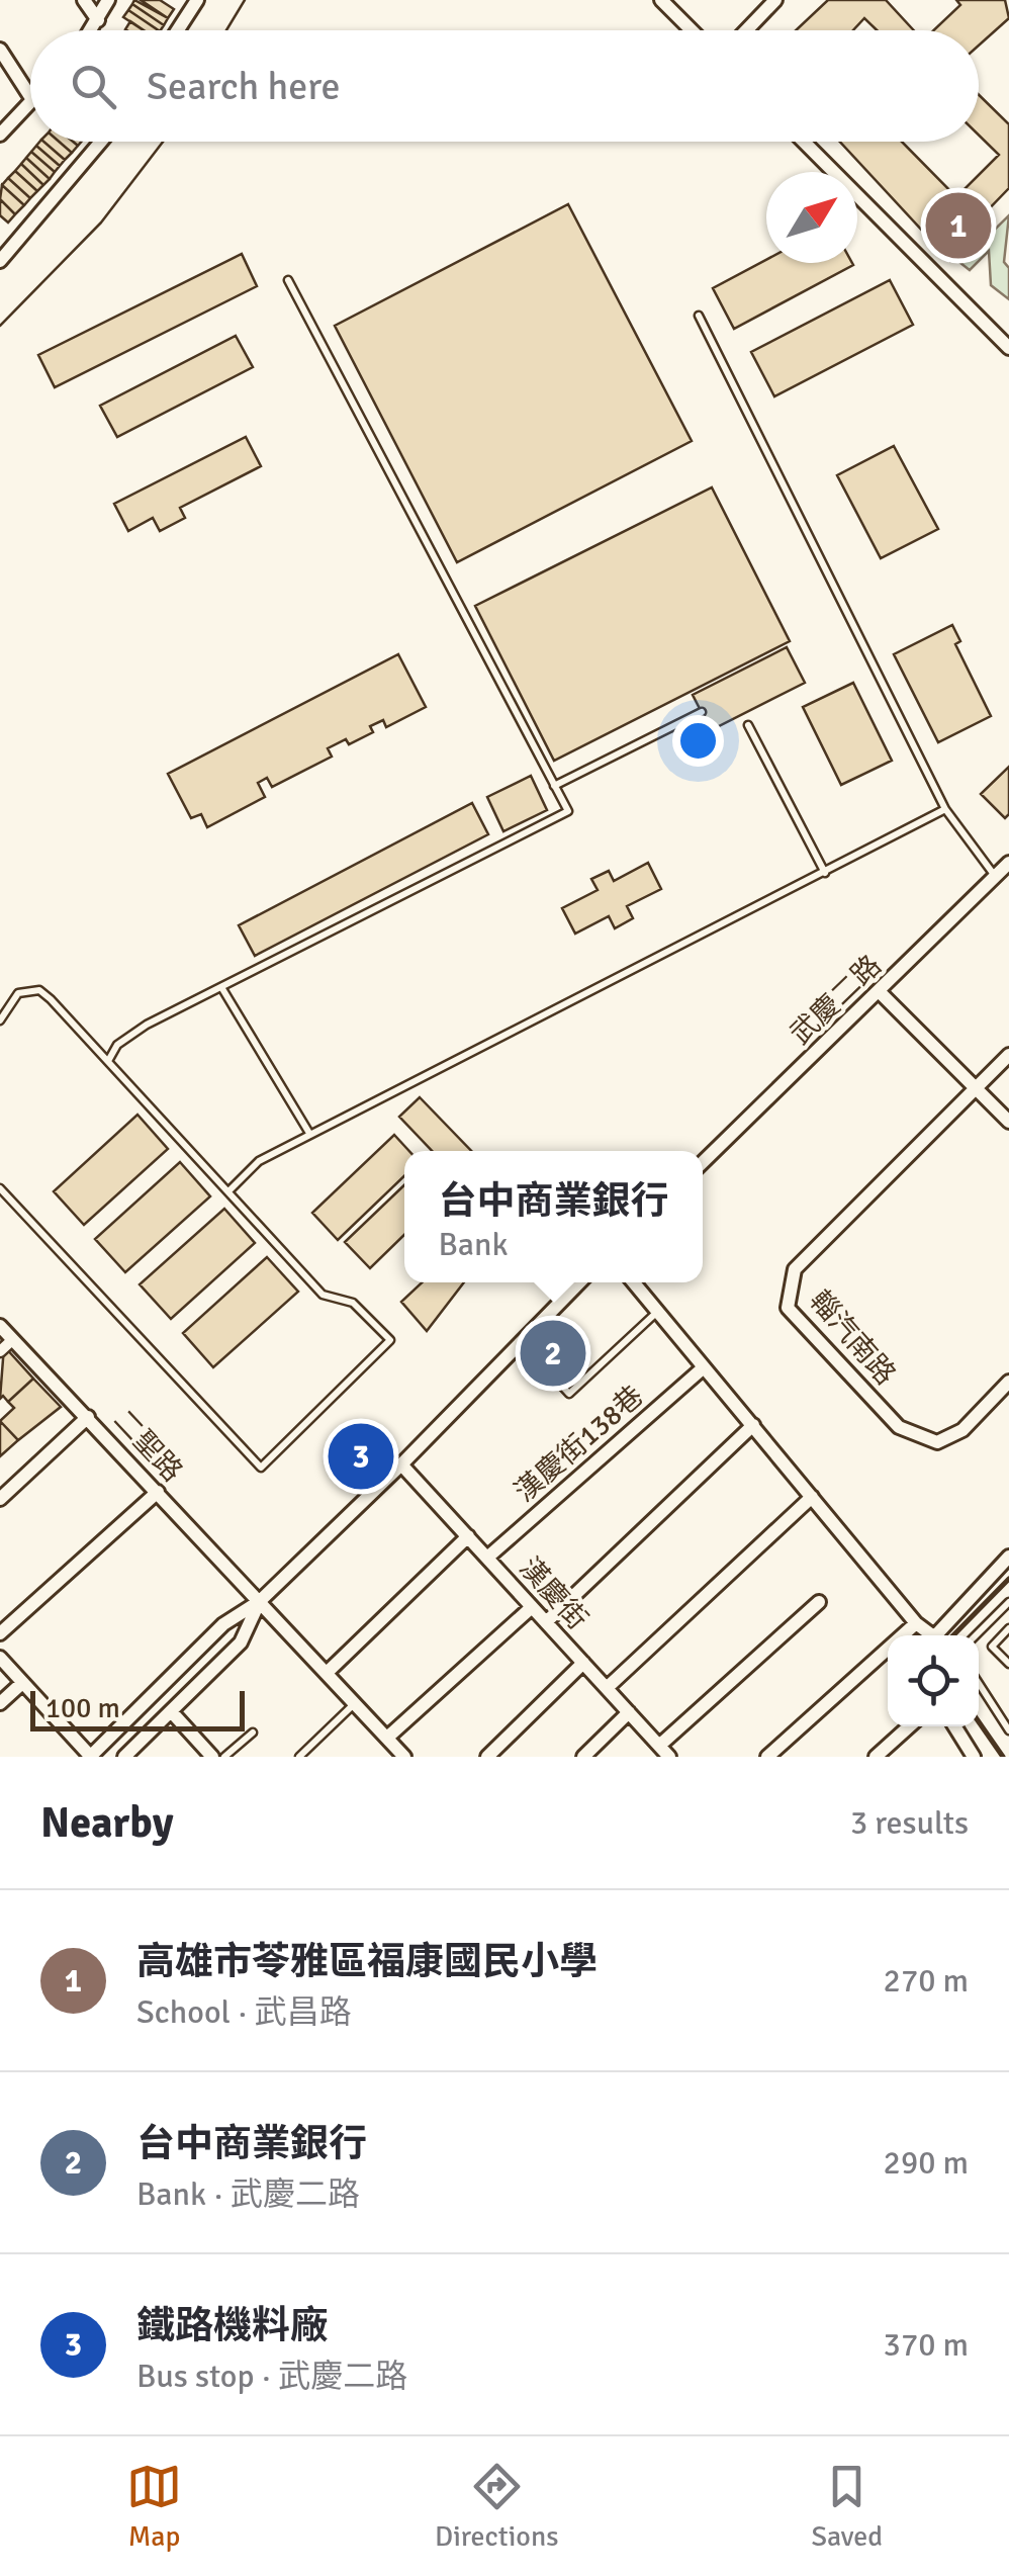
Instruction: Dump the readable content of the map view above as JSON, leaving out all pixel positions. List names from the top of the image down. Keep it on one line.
{"streets":{"street":["武慶二路","輜汽南路","漢慶街138巷","二聖路","漢慶街"]},"crossings":[["漢慶街138巷","漢慶街"]],"scale_bar":"100 m","north":"top right","page":{"search":"Search here","pins":["1","2","3"],"popup":["台中商業銀行","Bank"],"scale":"100 m","heading":["Nearby","3 results"],"list":[{"mark":"1","name":"高雄市苓雅區福康國民小學","note":"School · 武昌路","value":"270 m"},{"mark":"2","name":"台中商業銀行","note":"Bank · 武慶二路","value":"290 m"},{"mark":"3","name":"鐵路機料廠","note":"Bus stop · 武慶二路","value":"370 m"}],"nav":["Map","Directions","Saved"]}}
